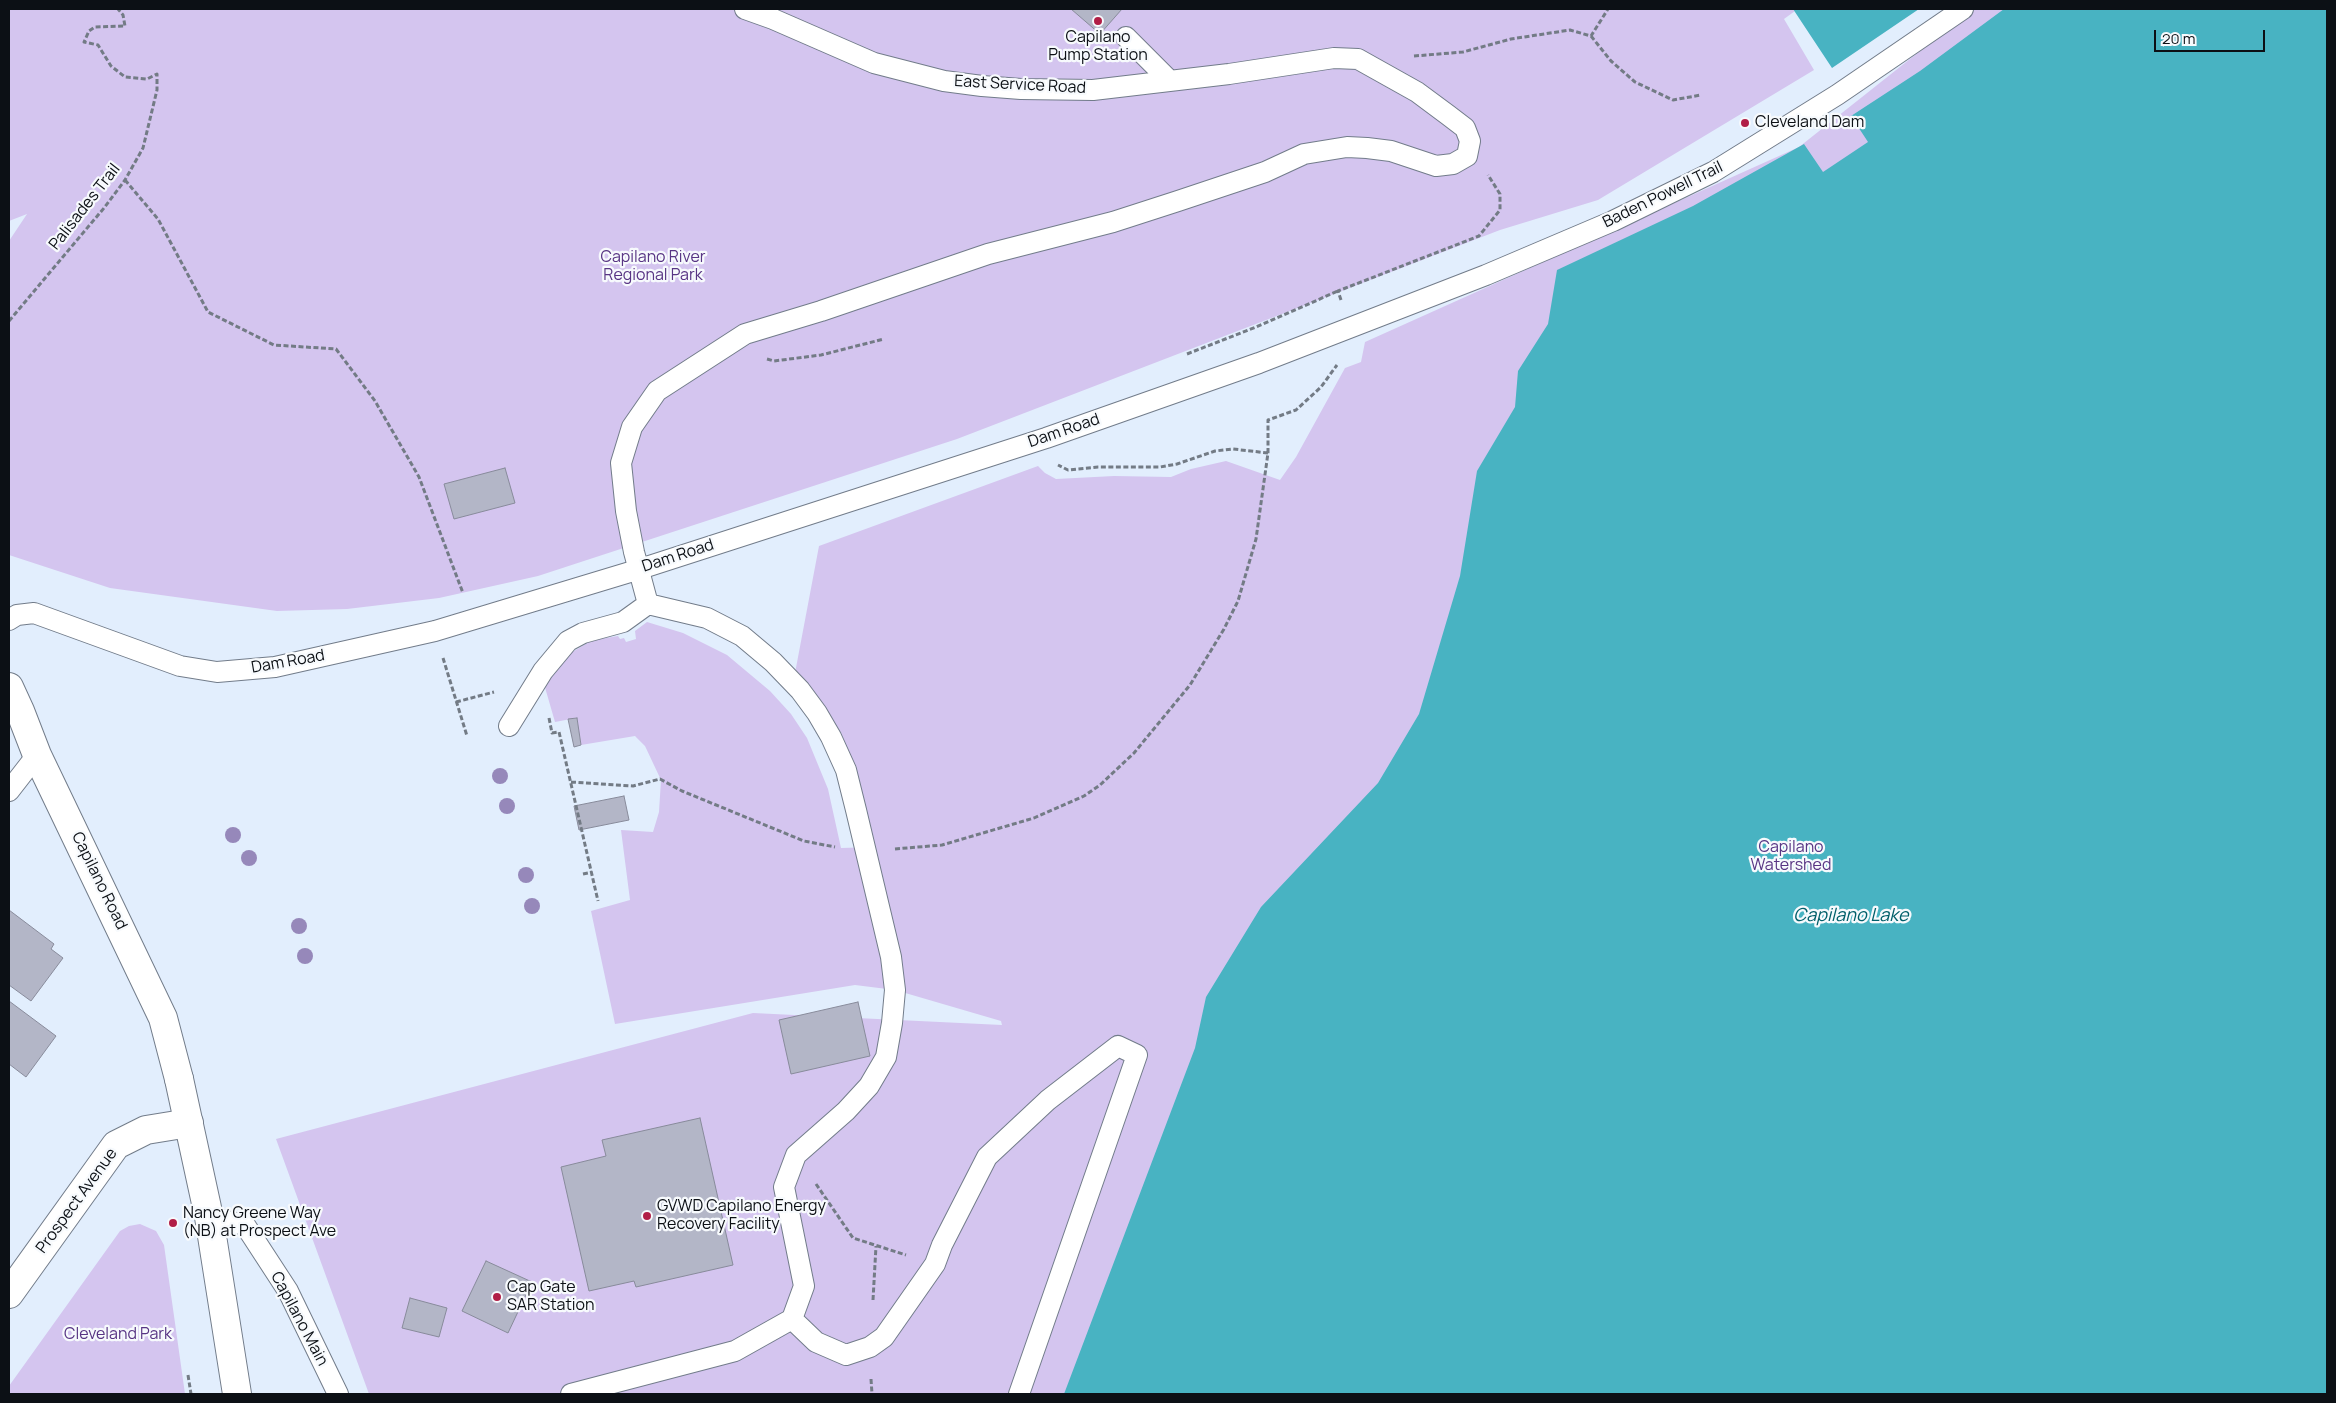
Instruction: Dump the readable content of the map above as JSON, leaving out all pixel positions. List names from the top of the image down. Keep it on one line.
{"streets":{"street":["Capilano Road","Prospect Avenue"],"lane":["East Service Road","Baden Powell Trail","Dam Road","Capilano Main"],"path":["Palisades Trail"]},"crossings":[["Baden Powell Trail","Dam Road"],["Capilano Road","Prospect Avenue"],["Capilano Road","Capilano Main"]],"water":["Capilano Lake"],"parks":["Capilano River Regional Park","Capilano Watershed","Cleveland Park"],"places":["Capilano Pump Station","Cleveland Dam","GVWD Capilano Energy Recovery Facility","Nancy Greene Way (NB) at Prospect Ave","Cap Gate SAR Station"],"scale_bar":"20 m"}
